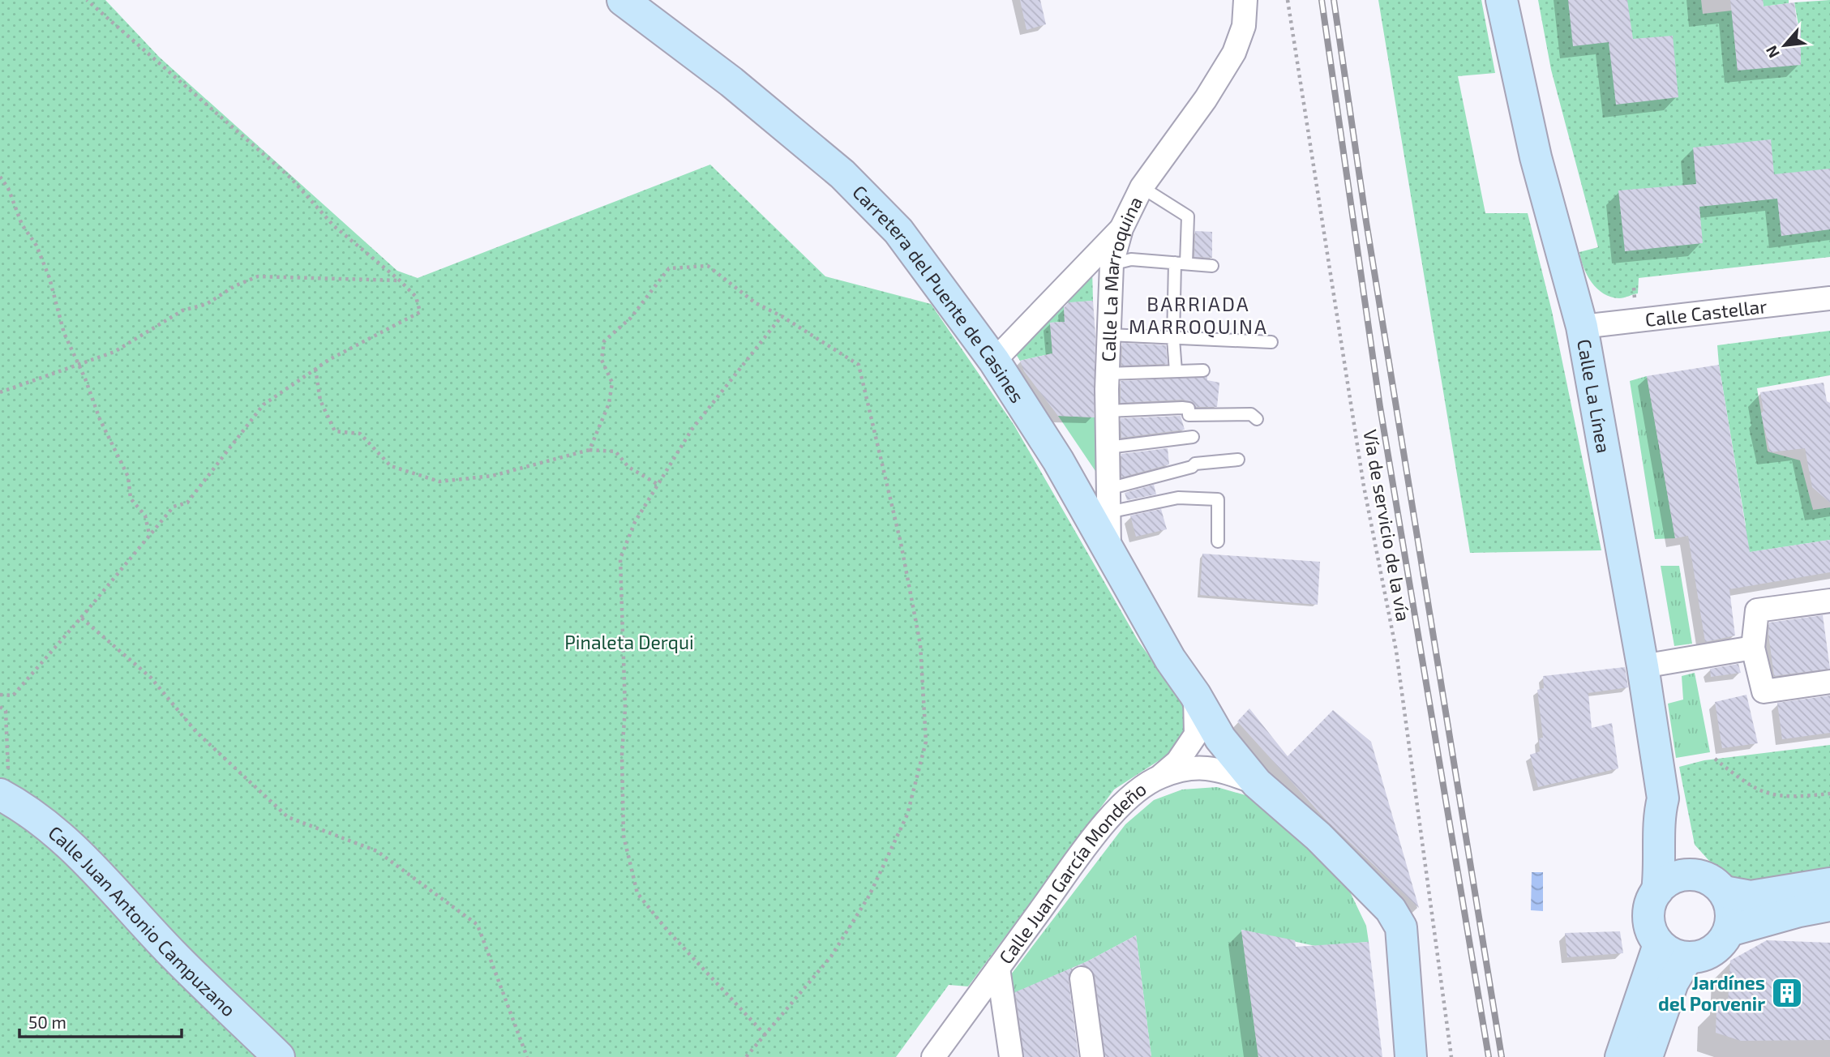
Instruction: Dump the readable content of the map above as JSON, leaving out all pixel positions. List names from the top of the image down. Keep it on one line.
{"streets":{"street":["Calle La Marroquina","Carretera del Puente de Casines","Calle Castellar","Calle La Línea","Calle Juan García Mondeño","Calle Juan Antonio Campuzano"],"path":["Vía de servicio de la vía"]},"crossings":[["Calle La Marroquina","Carretera del Puente de Casines"],["Calle Castellar","Calle La Línea"]],"districts":["BARRIADA MARROQUINA"],"parks":["Pinaleta Derqui"],"places":{"building":["Jardínes del Porvenir"]},"scale_bar":"50 m","north":"bottom left"}
